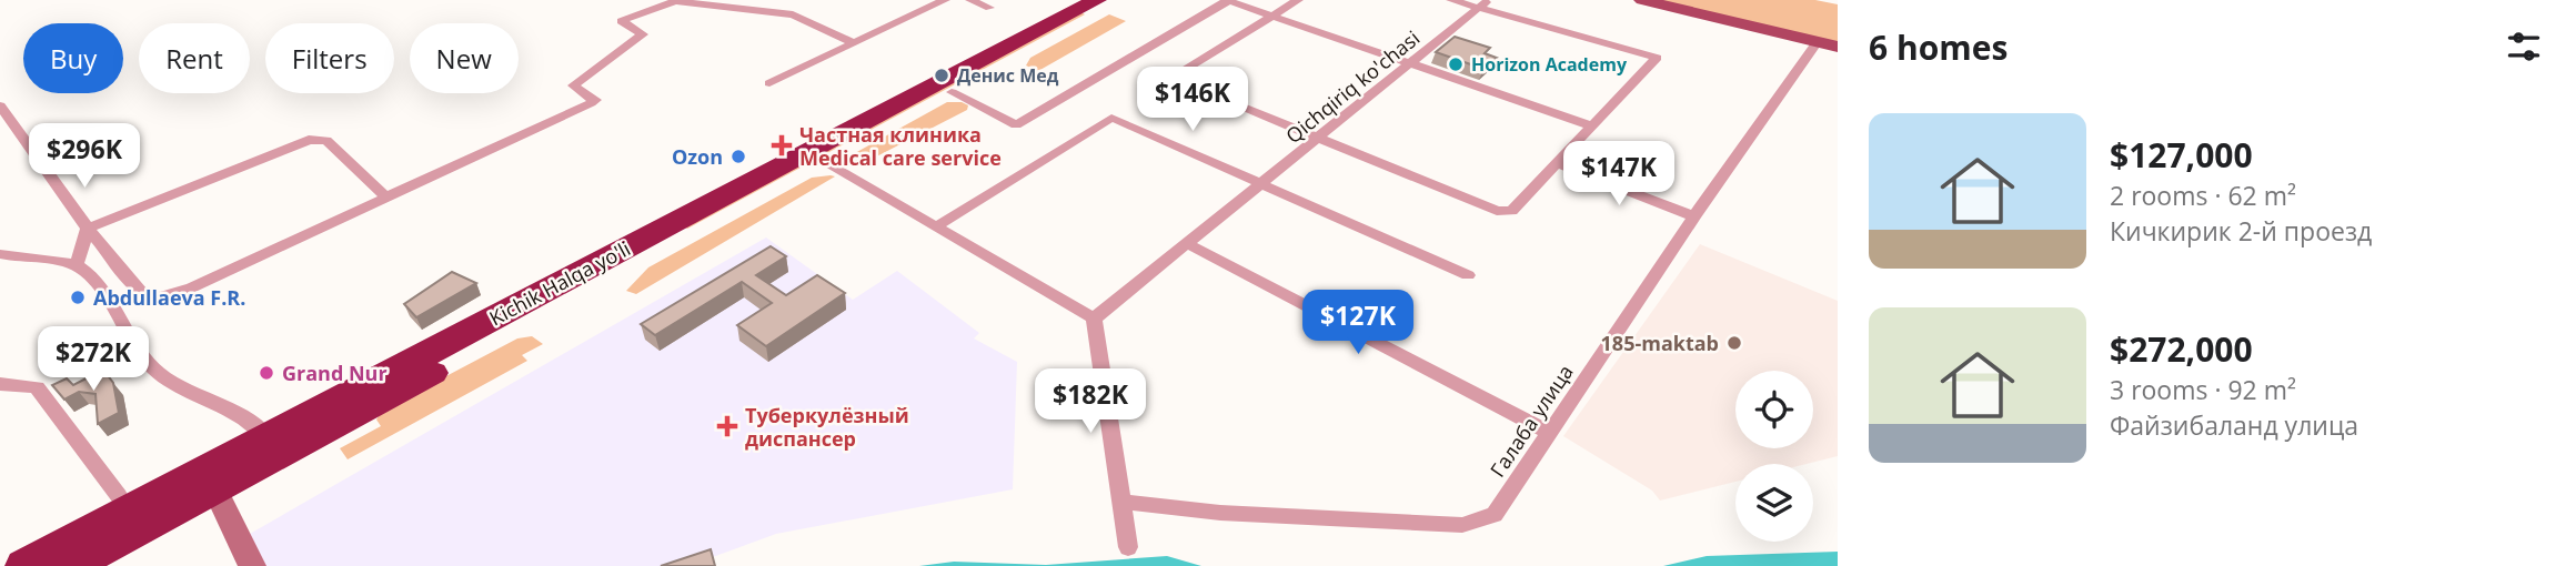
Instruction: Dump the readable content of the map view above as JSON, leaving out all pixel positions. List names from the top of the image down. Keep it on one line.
{"streets":{"highway":["Kichik Halqa yo'li"],"street":["Qichqiriq ko'chasi","Галаба улица"]},"places":{"other":["Horizon Academy","Денис Мед","Ozon","Abdullaeva F.R.","185-maktab","Grand Nur"],"health":["Частная клиника Medical care service","Туберкулёзный диспансер"]},"page":{"heading":"6 homes","chip":["Buy","Rent","Filters","New"],"price":["$146K","$296K","$147K","$127K","$272K","$182K"],"list":[{"name":"$127,000","note":"2 rooms · 62 m² · Кичкирик 2-й проезд"},{"name":"$272,000","note":"3 rooms · 92 m² · Файзибаланд улица"}]}}
